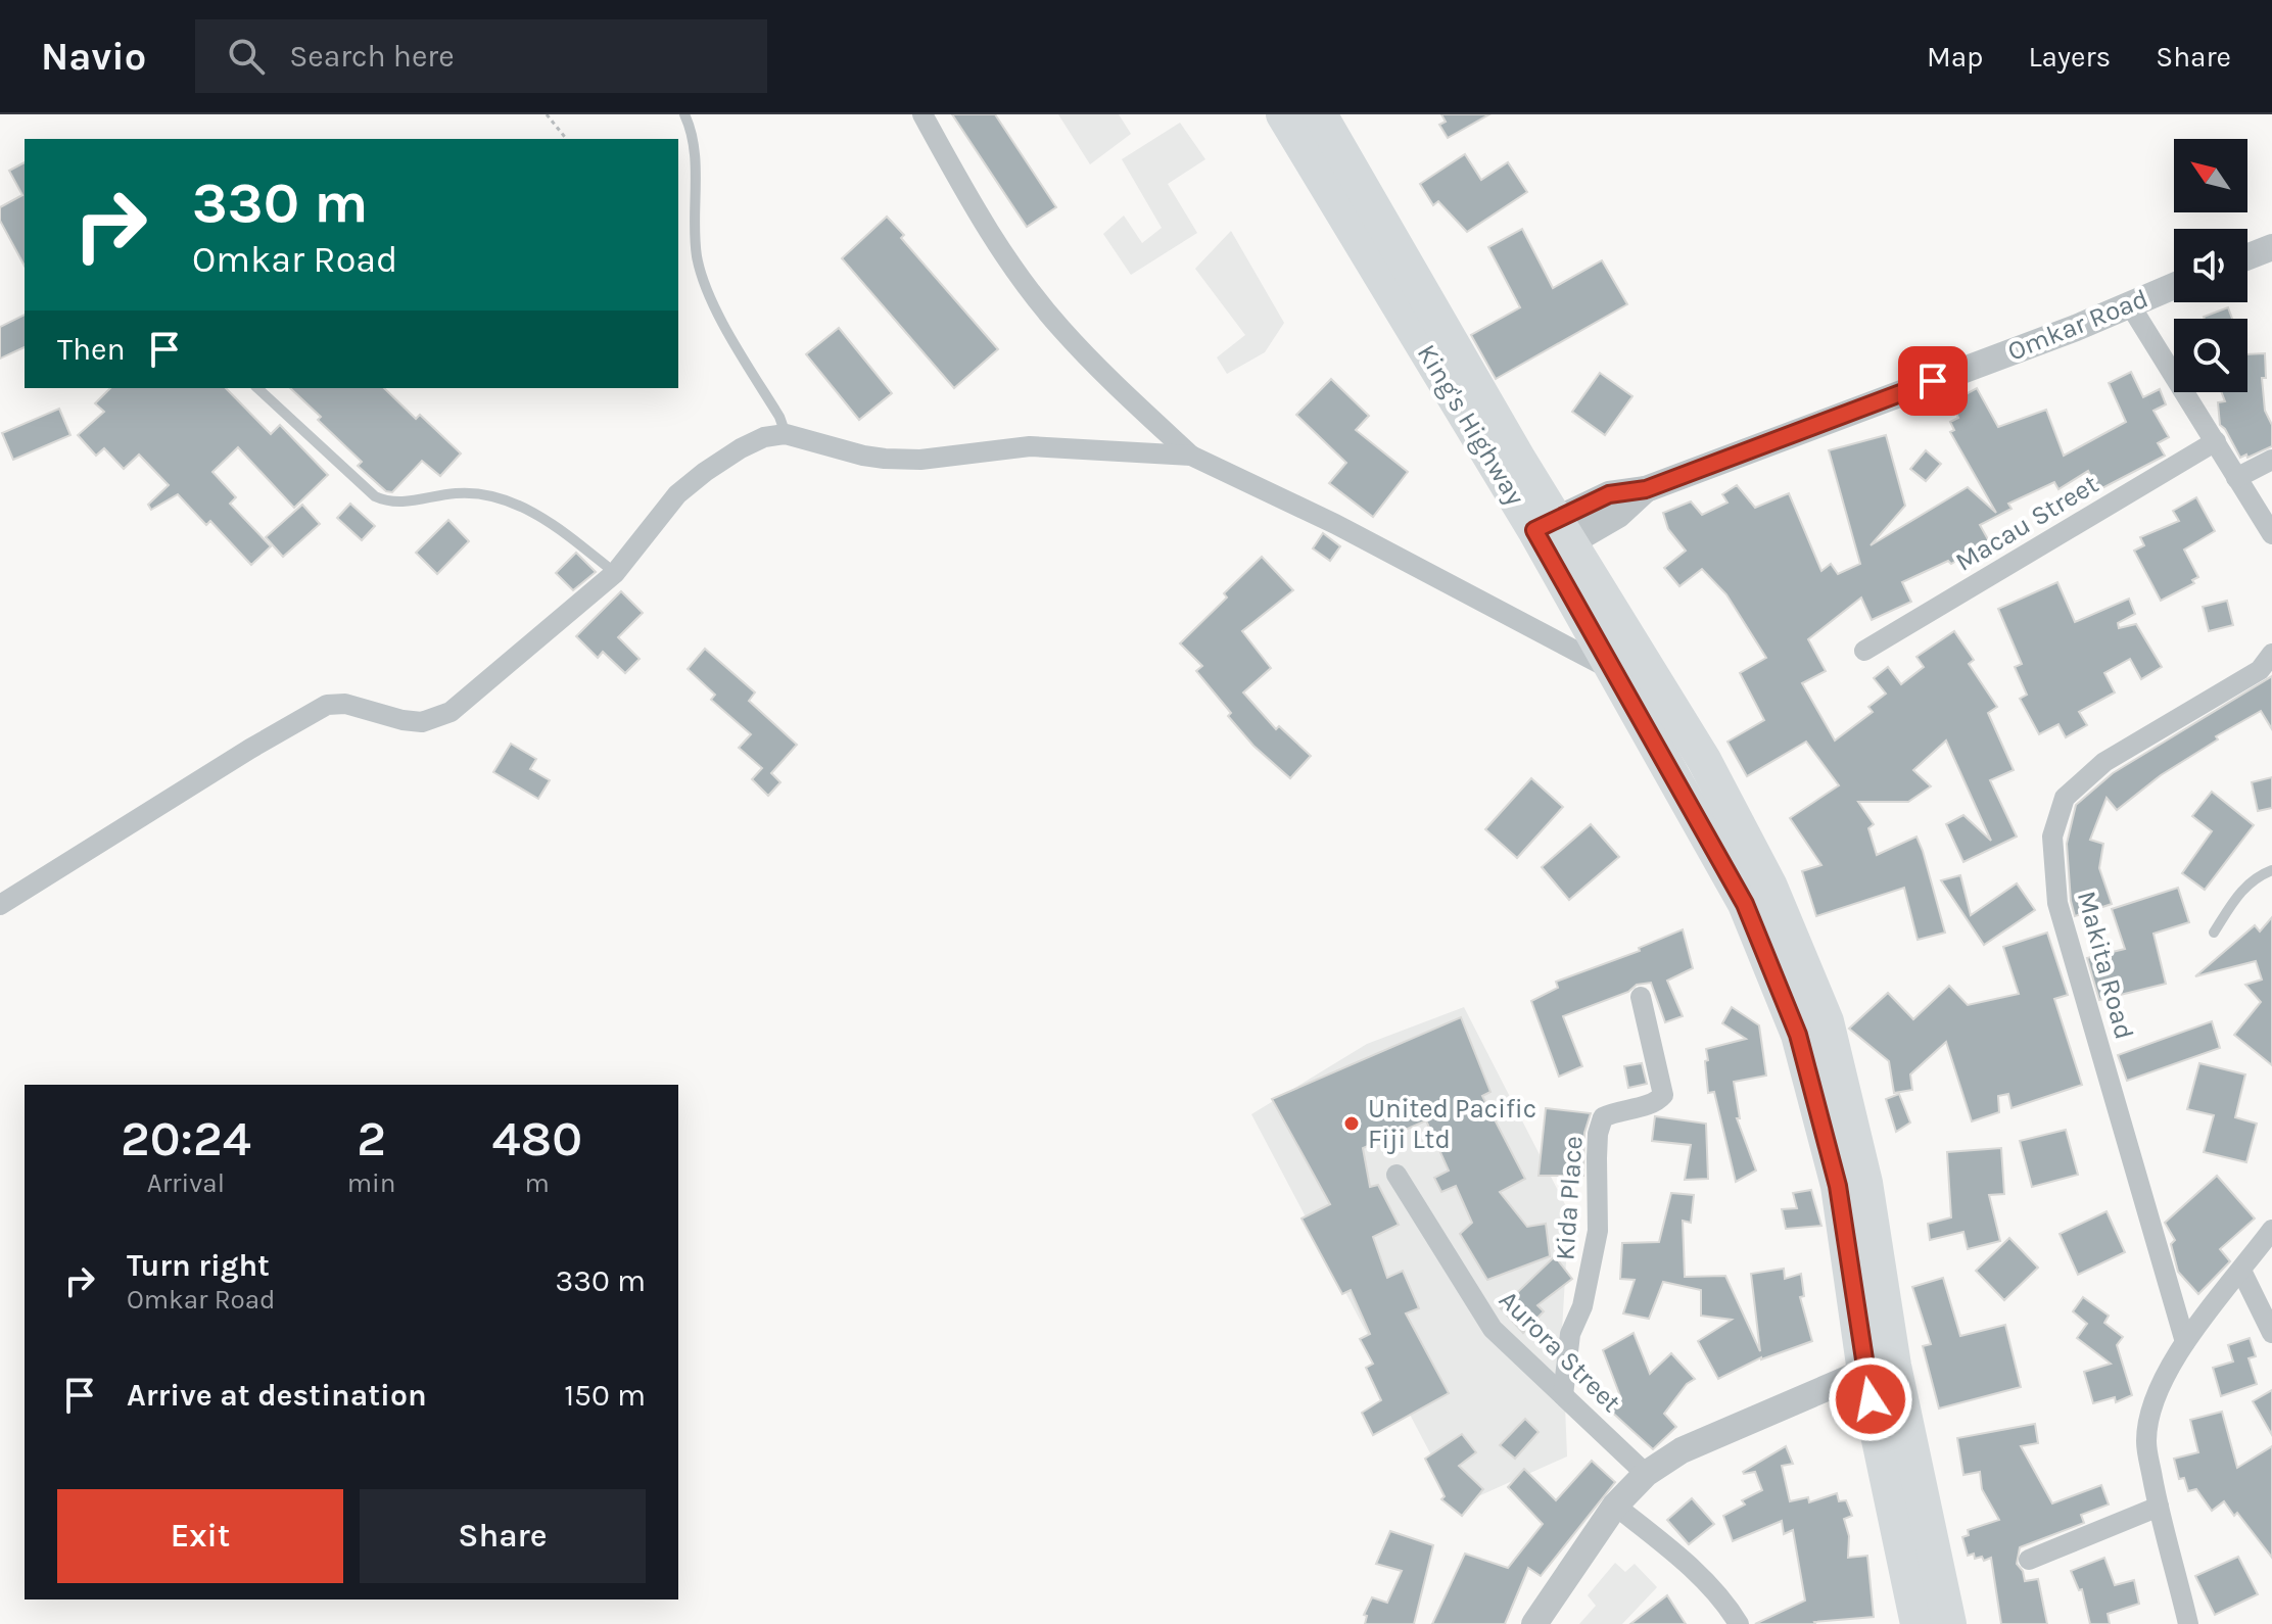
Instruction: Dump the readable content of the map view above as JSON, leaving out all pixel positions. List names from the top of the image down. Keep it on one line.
{"streets":{"highway":["King's Highway"],"street":["Omkar Road","Macau Street","Makita Road","Kida Place","Aurora Street"]},"crossings":[["Omkar Road","King's Highway"],["Kida Place","Aurora Street"]],"places":["United Pacific Fiji Ltd"],"north":"top left","page":{"header":"Navio","search":"Search here","nav":["Map","Layers","Share"],"turn":["330 m","Omkar Road"],"then":"Then","eta":["20:24","Arrival","2","min","480","m"],"list":[{"name":"Turn right","note":"Omkar Road","value":"330 m"},{"name":"Arrive at destination","value":"150 m"}],"buttons":["Exit","Share"]}}
